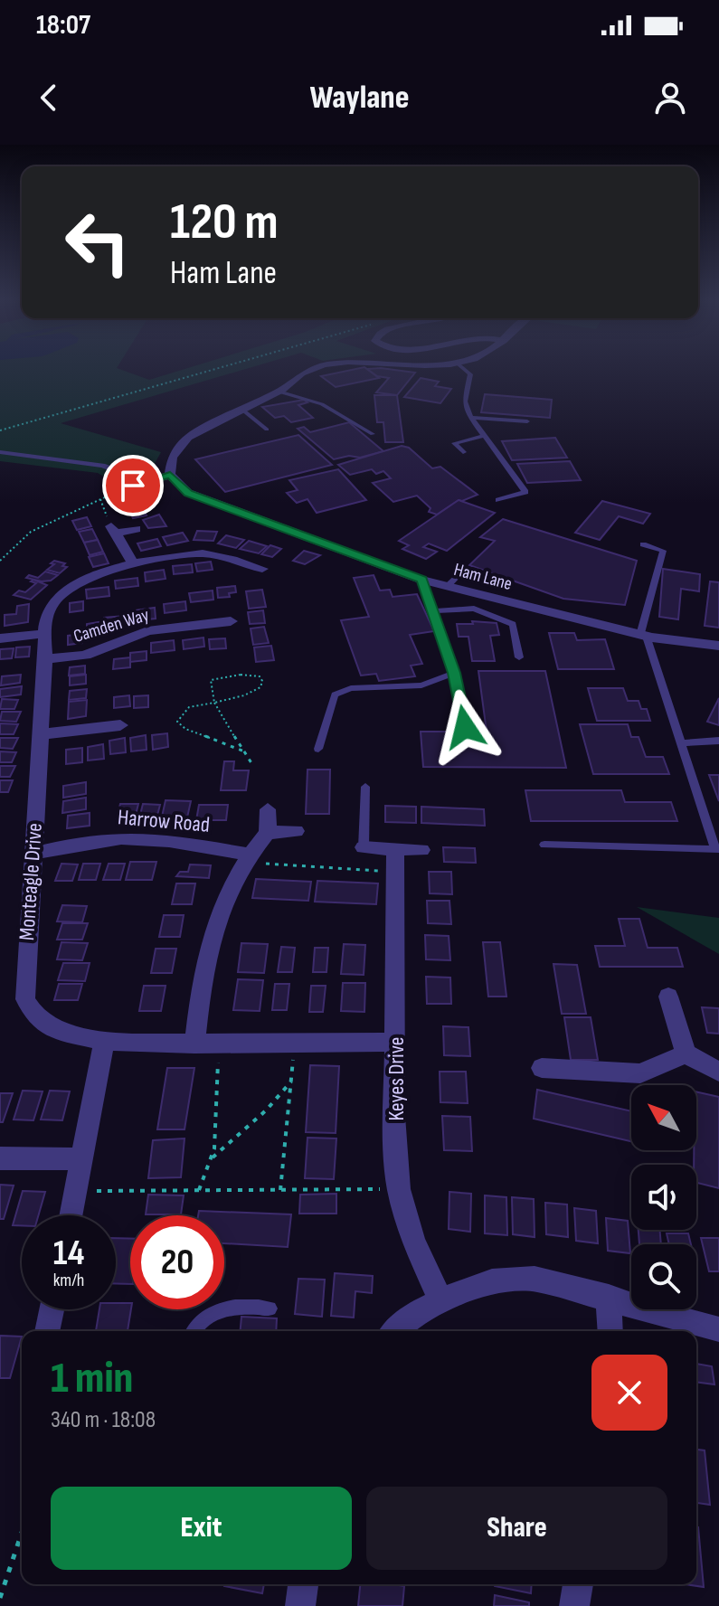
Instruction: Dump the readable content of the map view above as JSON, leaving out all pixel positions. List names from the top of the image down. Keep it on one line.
{"streets":{"street":["Ham Lane","Camden Way","Harrow Road","Monteagle Drive","Keyes Drive"]},"crossings":[["Camden Way","Monteagle Drive"],["Harrow Road","Monteagle Drive"],["Monteagle Drive","Keyes Drive"]],"north":"top left","page":{"status":"18:07","header":"Waylane","turn":["120 m","Ham Lane"],"speed":"14 km/h","limit":"20","heading":["1 min","340 m · 18:08"],"buttons":["Exit","Share"]}}
